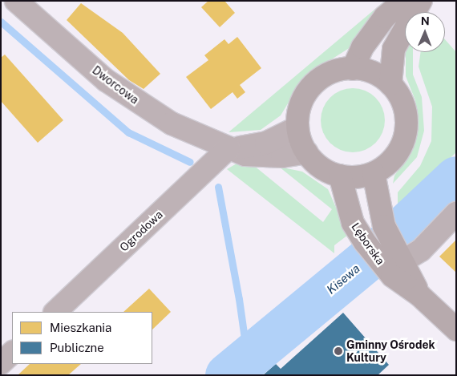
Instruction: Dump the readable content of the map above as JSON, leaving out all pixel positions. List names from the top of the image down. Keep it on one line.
{"streets":{"main road":["Lęborska"],"street":["Dworcowa","Ogrodowa"]},"crossings":[["Dworcowa","Ogrodowa"],["Dworcowa","Lęborska"]],"water":["Kisewa"],"places":["Gminny Ośrodek Kultury"],"legend":["Mieszkania","Publiczne"],"north":"top"}
